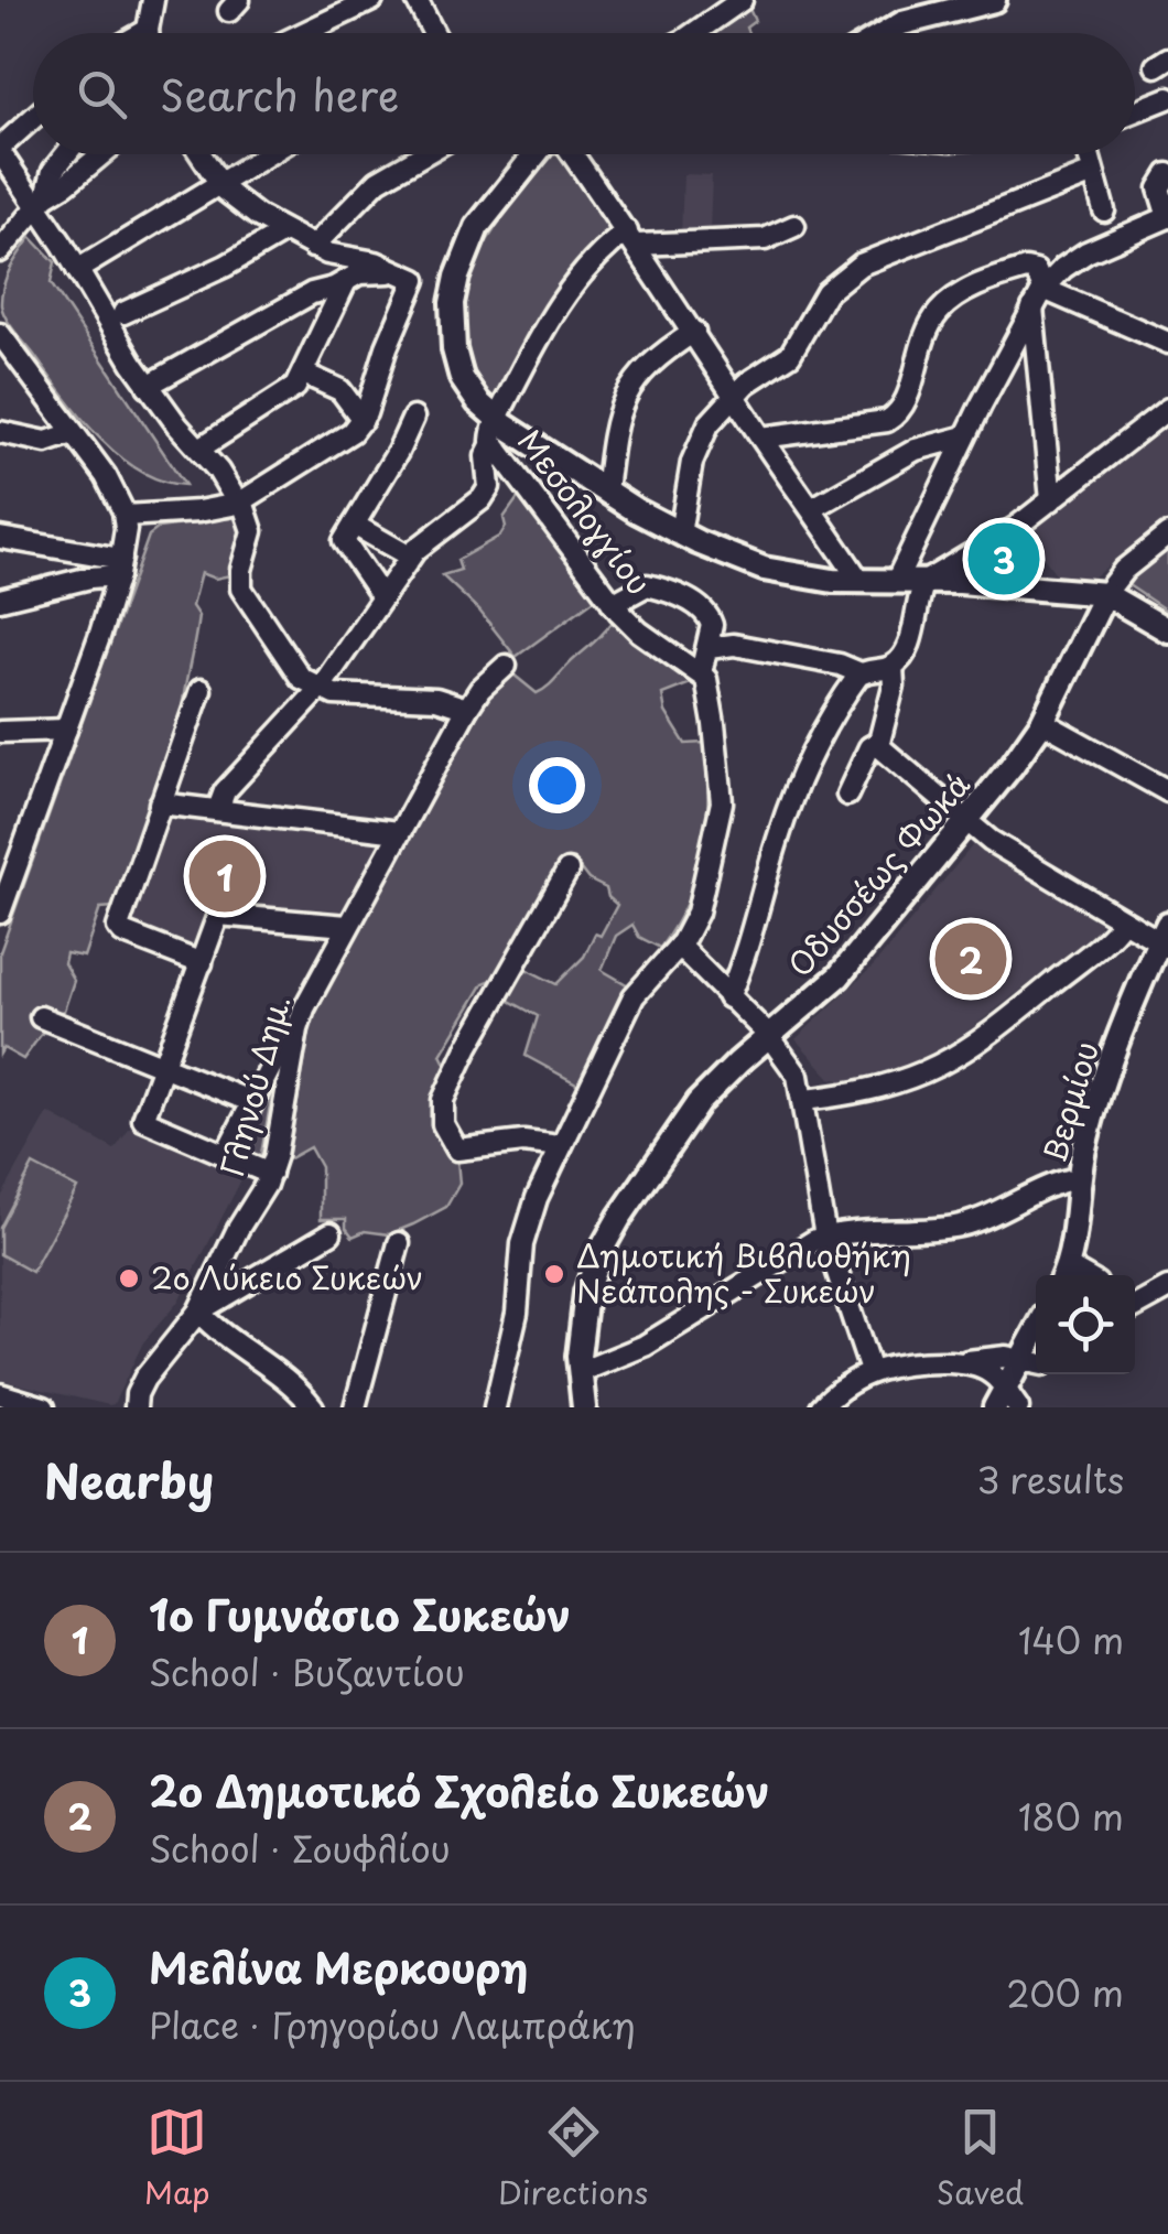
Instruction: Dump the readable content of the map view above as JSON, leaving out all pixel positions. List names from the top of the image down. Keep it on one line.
{"streets":{"street":["Μεσολογγίου","Οδυσσέως Φωκά","Γληνού Δημ.","Βερμίου"]},"places":["Δημοτική Βιβλιοθήκη Νεάπολης - Συκεών","2ο Λύκειο Συκεών"],"page":{"search":"Search here","pins":["3","1","2"],"heading":["Nearby","3 results"],"list":[{"mark":"1","name":"1ο Γυμνάσιο Συκεών","note":"School · Βυζαντίου","value":"140 m"},{"mark":"2","name":"2ο Δημοτικό Σχολείο Συκεών","note":"School · Σουφλίου","value":"180 m"},{"mark":"3","name":"Μελίνα Μερκουρη","note":"Place · Γρηγορίου Λαμπράκη","value":"200 m"}],"nav":["Map","Directions","Saved"]}}
